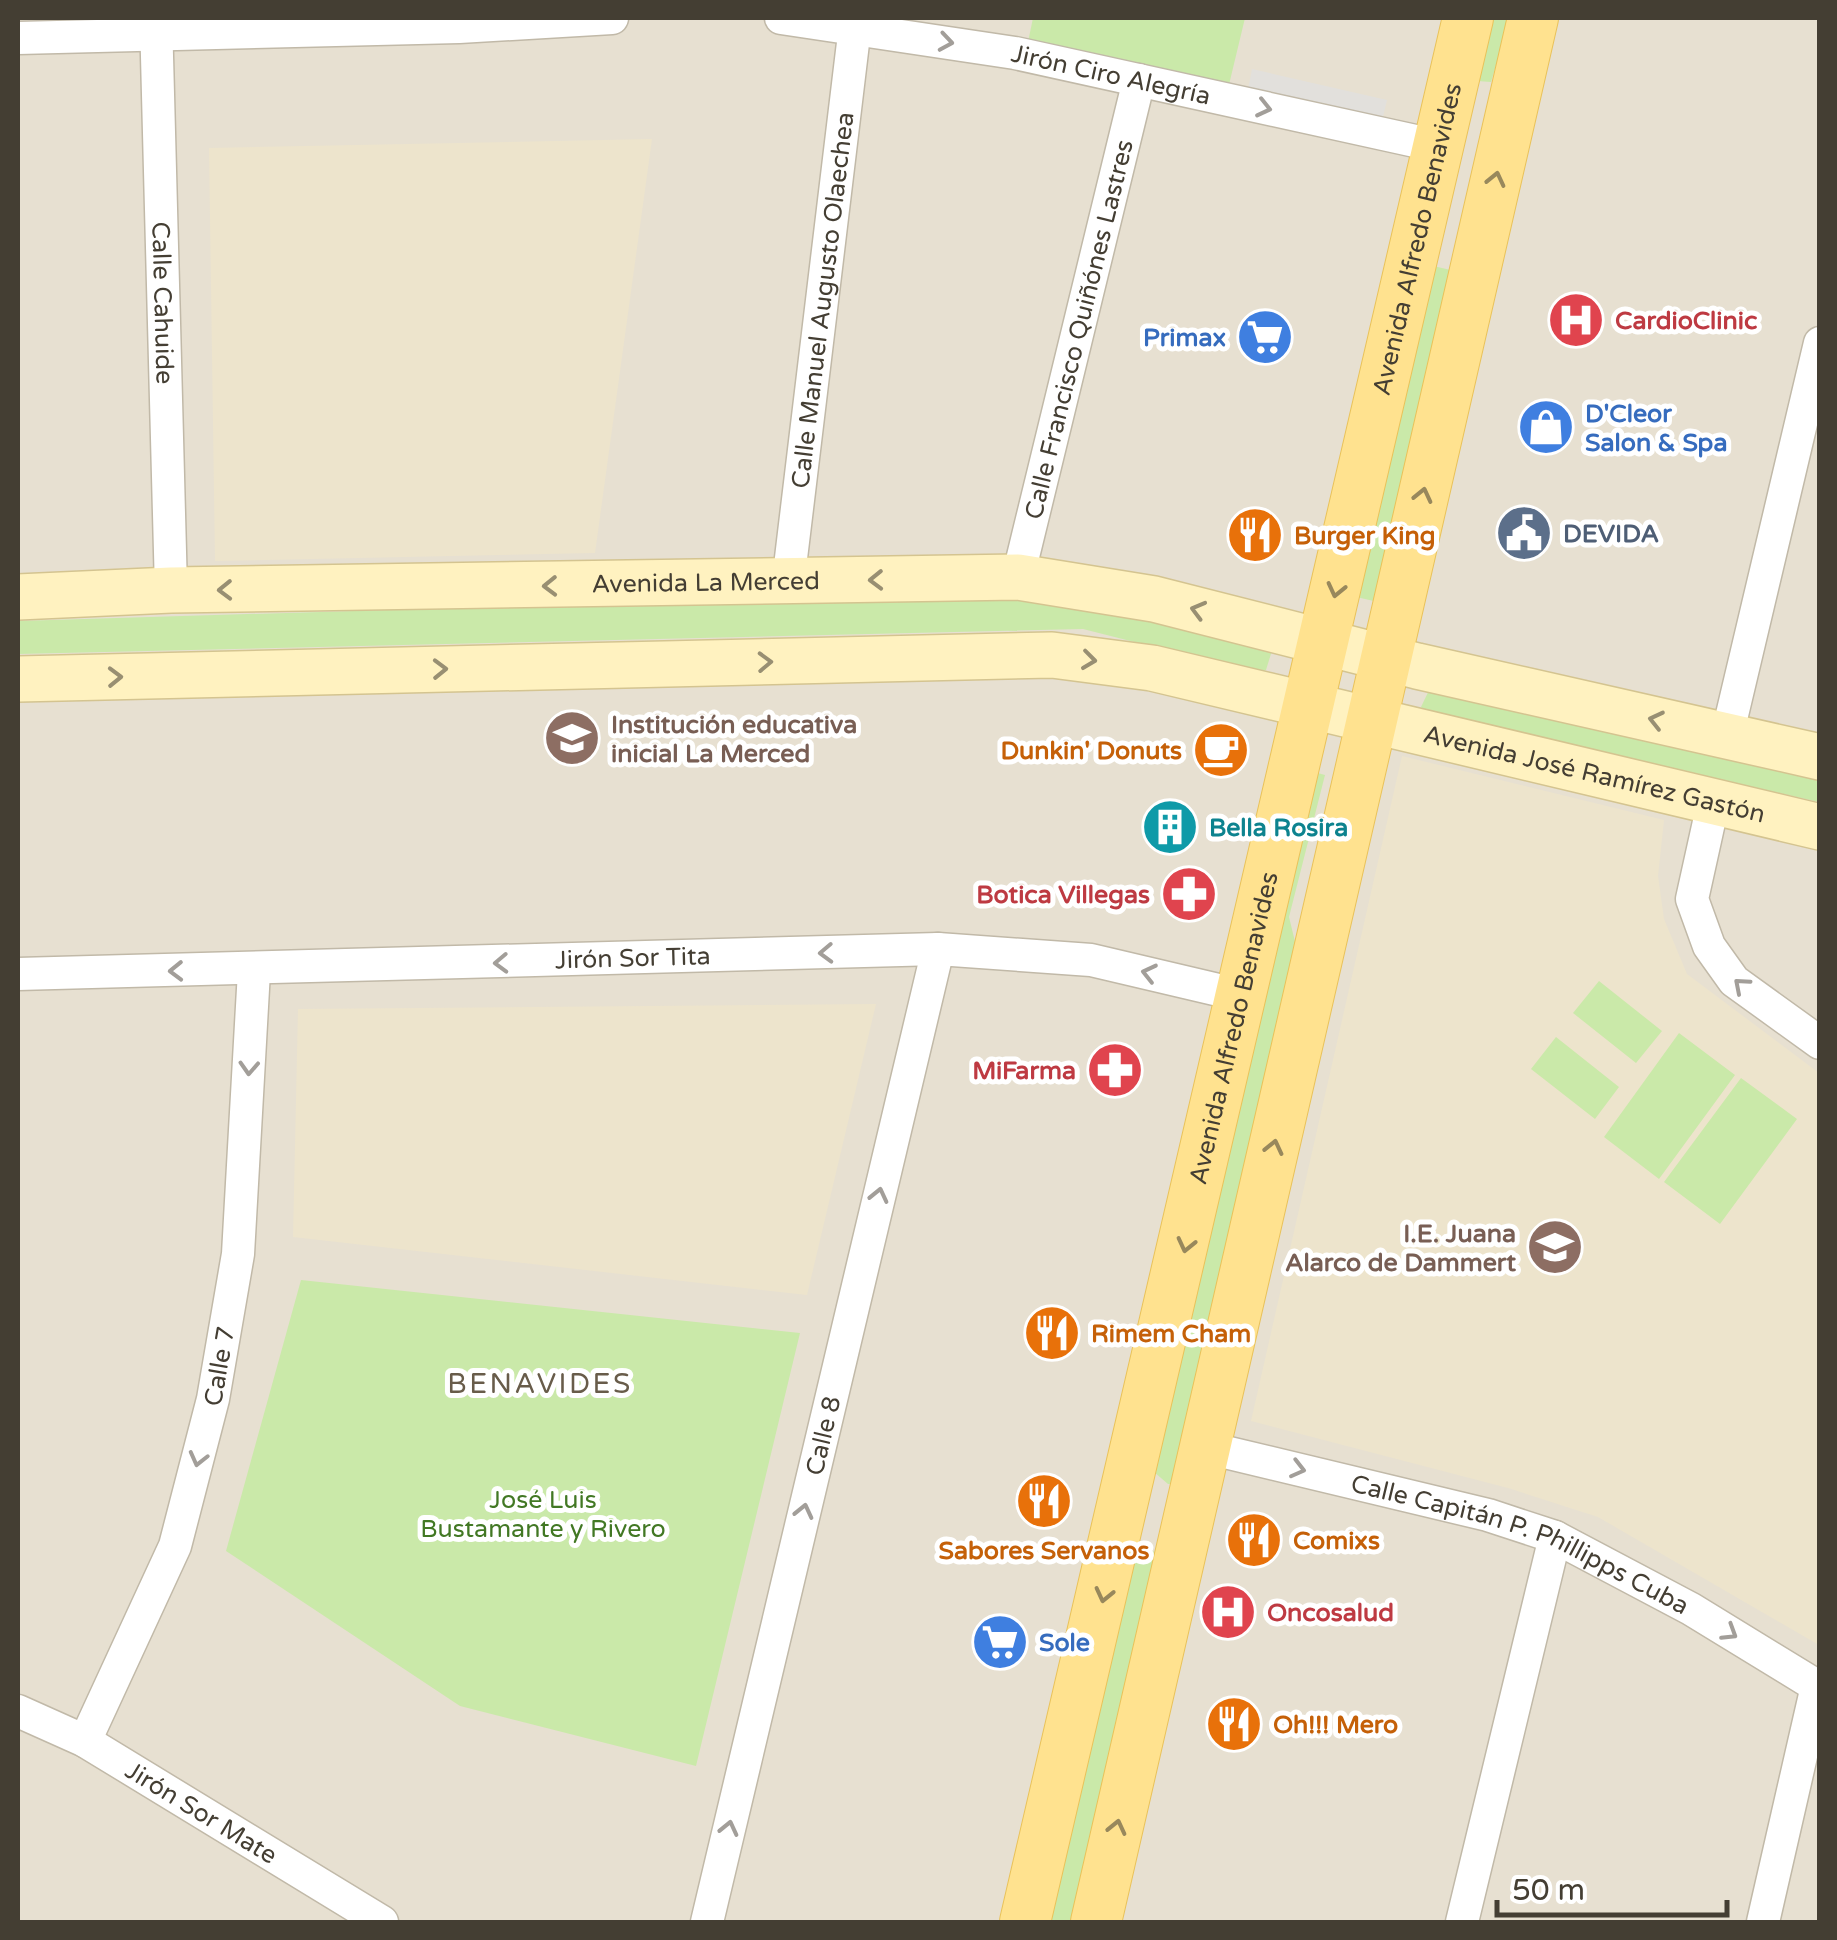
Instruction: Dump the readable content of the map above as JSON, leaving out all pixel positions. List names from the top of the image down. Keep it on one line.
{"streets":{"main road":["Avenida Alfredo Benavides","Avenida La Merced","Avenida José Ramírez Gastón"],"street":["Jirón Ciro Alegría","Calle Manuel Augusto Olaechea","Calle Cahuide","Calle Francisco Quiñónes Lastres","Jirón Sor Tita","Calle 7","Calle 8","Calle Capitán P. Phillipps Cuba","Jirón Sor Mate"]},"crossings":[["Jirón Ciro Alegría","Avenida Alfredo Benavides"],["Jirón Ciro Alegría","Calle Manuel Augusto Olaechea"],["Jirón Ciro Alegría","Calle Francisco Quiñónes Lastres"],["Avenida Alfredo Benavides","Avenida La Merced"],["Avenida Alfredo Benavides","Jirón Sor Tita"],["Calle Manuel Augusto Olaechea","Avenida La Merced"],["Calle Cahuide","Avenida La Merced"],["Calle Francisco Quiñónes Lastres","Avenida La Merced"],["Jirón Sor Tita","Calle 7"],["Jirón Sor Tita","Calle 8"],["Calle 7","Jirón Sor Mate"]],"one_way":["Jirón Ciro Alegría","Jirón Sor Tita","Calle 7","Calle 8","Calle Capitán P. Phillipps Cuba"],"districts":["BENAVIDES"],"parks":["José Luis Bustamante y Rivero"],"places":{"hospital":["CardioClinic","Oncosalud"],"supermarket":["Primax","Sole"],"shop":["D'Cleor Salon & Spa"],"public building":["DEVIDA"],"restaurant":["Burger King","Rimem Cham","Sabores Servanos","Comixs","Oh!!! Mero"],"school or university":["Institución educativa inicial La Merced","I.E. Juana Alarco de Dammert"],"cafe":["Dunkin' Donuts"],"building":["Bella Rosira"],"pharmacy":["Botica Villegas","MiFarma"]},"scale_bar":"50 m"}
